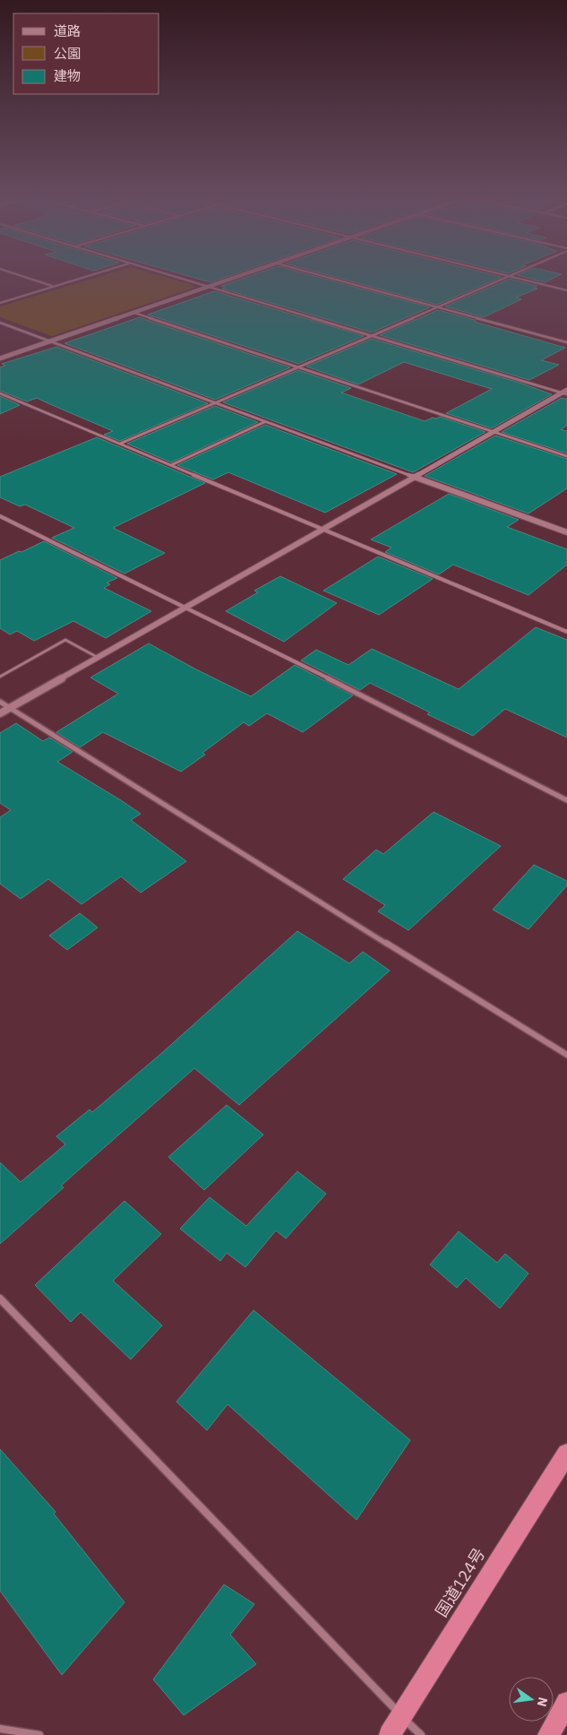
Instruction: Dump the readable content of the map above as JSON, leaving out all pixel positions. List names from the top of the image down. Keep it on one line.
{"streets":{"highway":["国道124号"]},"legend":["道路","公園","建物"],"north":"right"}
